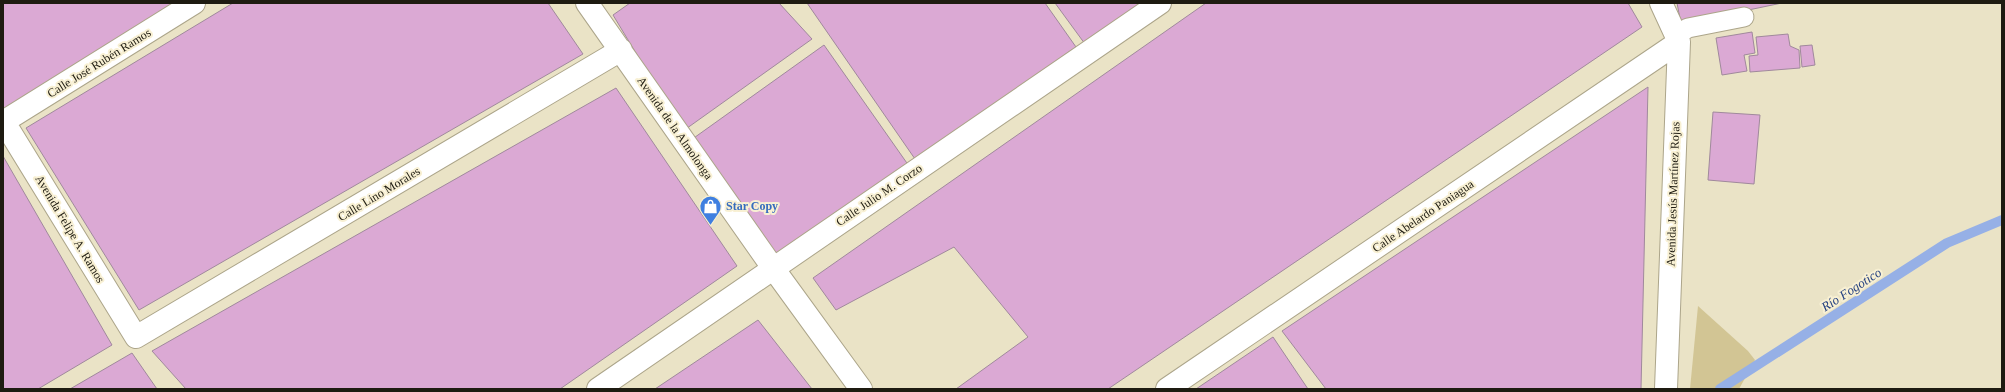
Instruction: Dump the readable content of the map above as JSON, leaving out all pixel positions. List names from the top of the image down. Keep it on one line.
{"streets":{"street":["Calle José Rubén Ramos","Avenida de la Almolonga","Calle Lino Morales","Avenida Jesús Martínez Rojas","Calle Julio M. Corzo","Calle Abelardo Paniagua","Avenida Felipe A. Ramos"]},"crossings":[["Calle José Rubén Ramos","Avenida Felipe A. Ramos"],["Avenida de la Almolonga","Calle Lino Morales"],["Avenida de la Almolonga","Calle Julio M. Corzo"],["Calle Lino Morales","Avenida Felipe A. Ramos"],["Avenida Jesús Martínez Rojas","Calle Abelardo Paniagua"]],"water":["Río Fogotico"],"places":{"shop":["Star Copy"]}}
